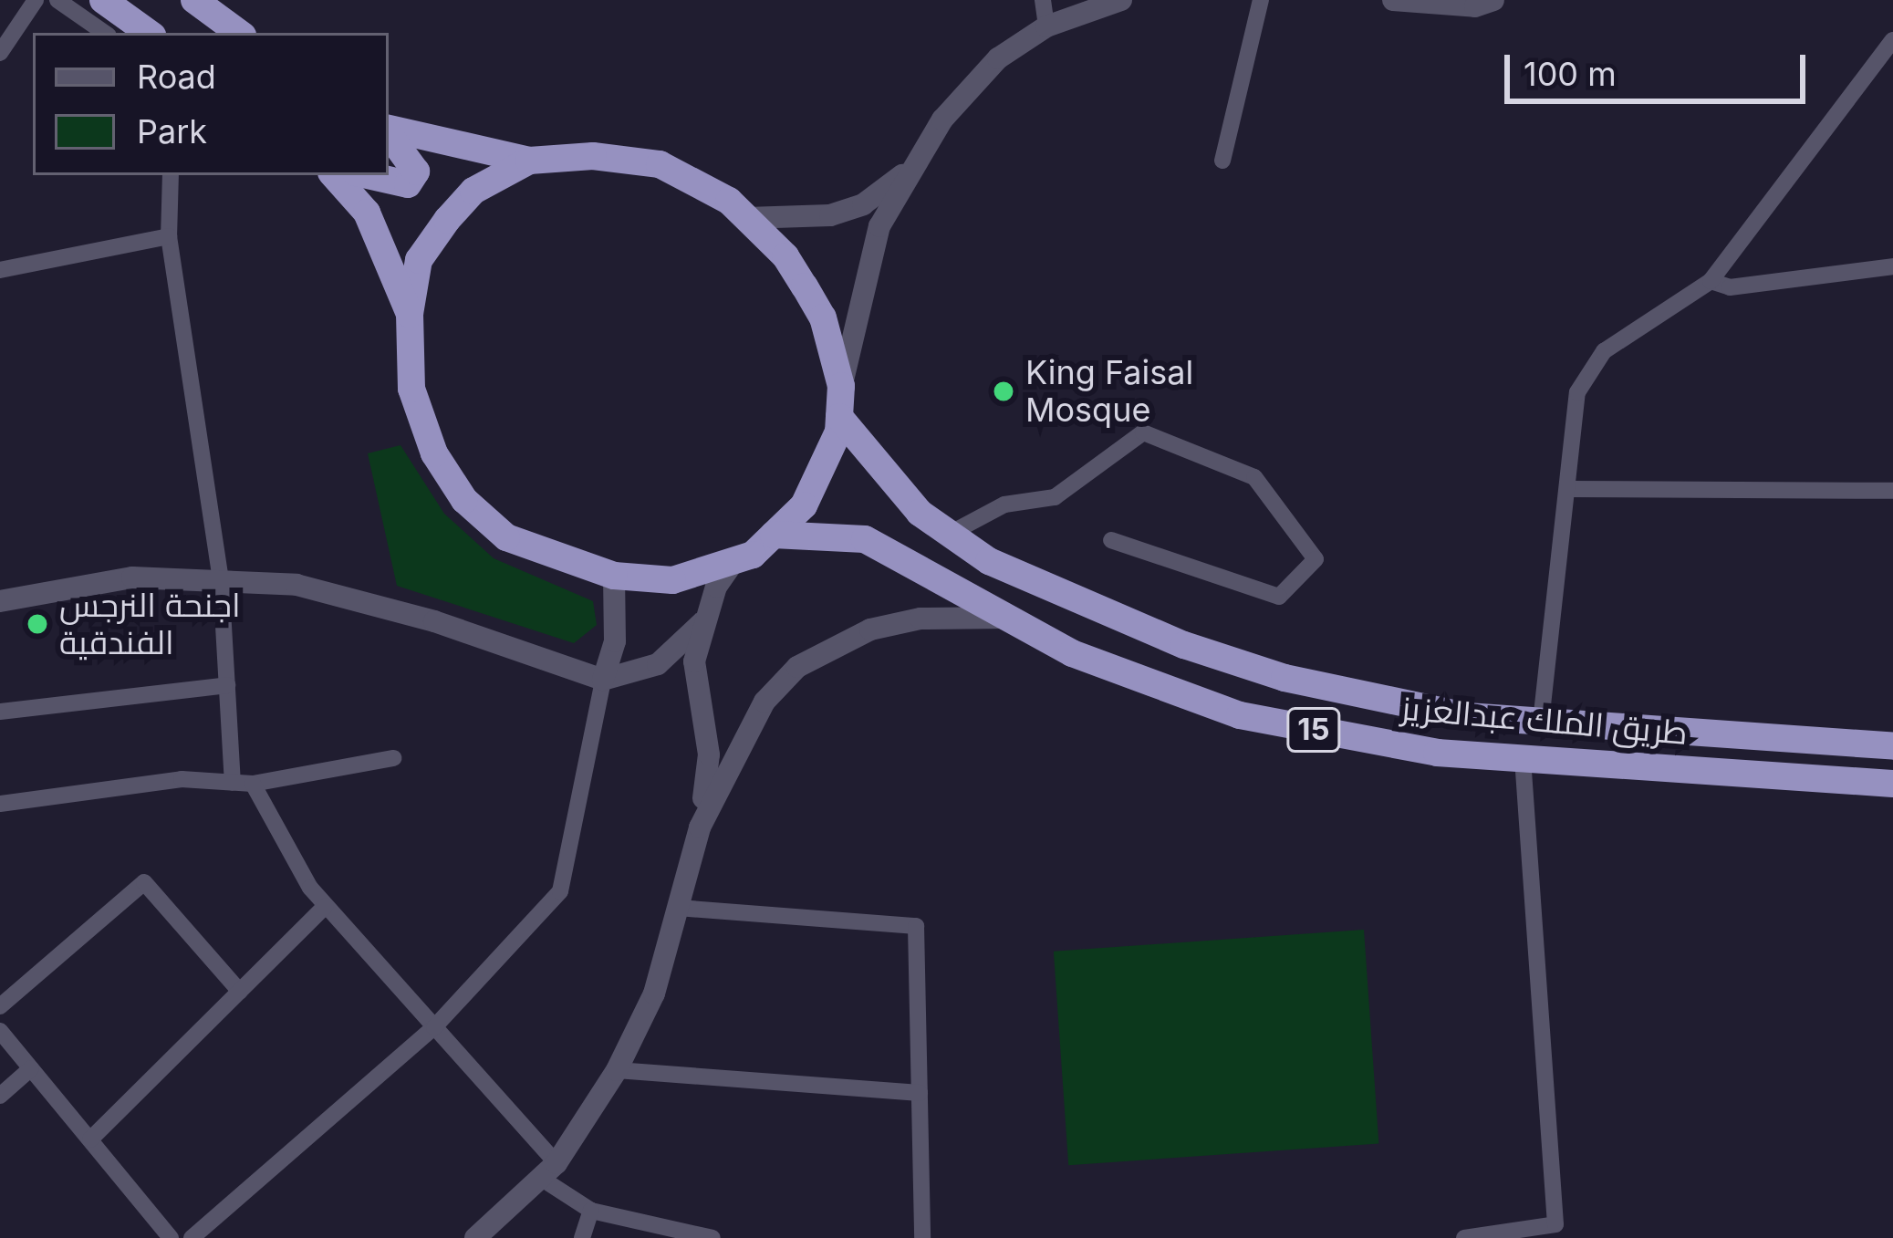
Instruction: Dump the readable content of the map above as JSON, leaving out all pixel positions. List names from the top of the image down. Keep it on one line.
{"streets":{"highway":["طريق الملك عبدالعزيز","15"]},"places":["King Faisal Mosque","اجنحة النرجس الفندقية"],"legend":["Road","Park"],"scale_bar":"100 m"}
